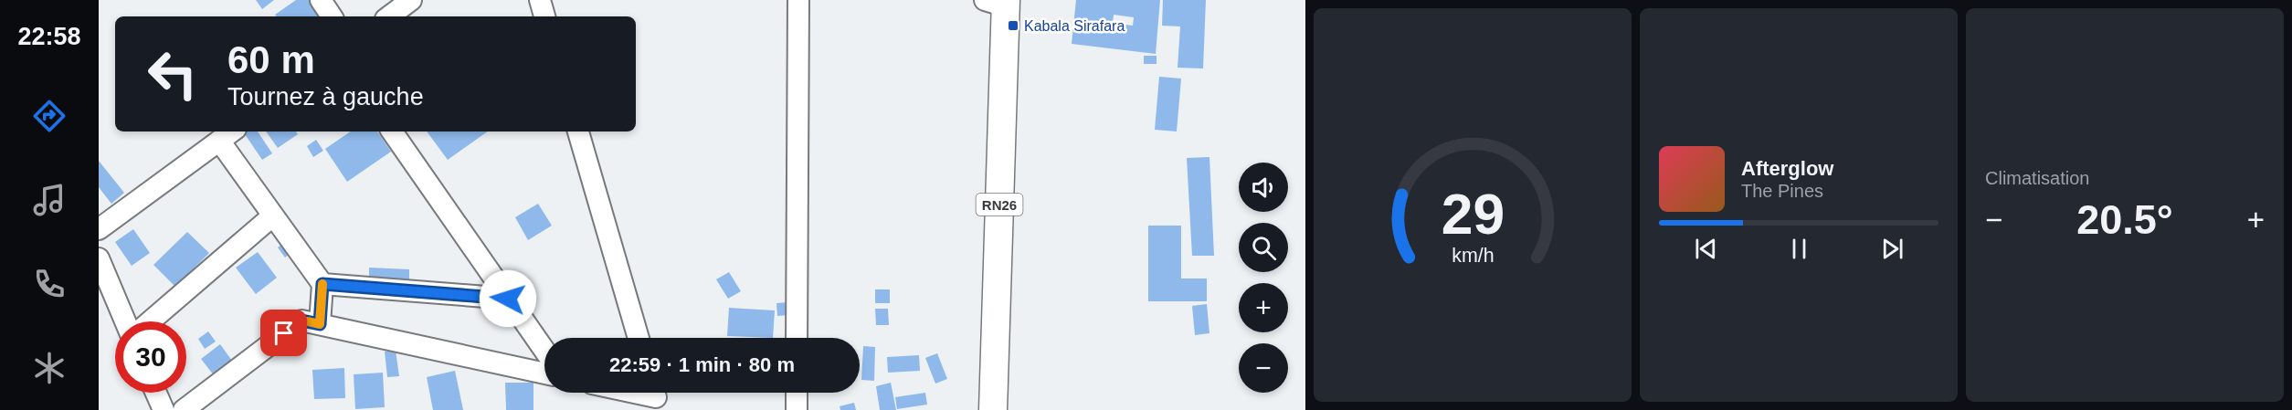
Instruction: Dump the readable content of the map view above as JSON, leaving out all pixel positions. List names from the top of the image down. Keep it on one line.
{"streets":{"main road":["RN26"]},"places":{"transit":["Kabala Sirafara"]},"page":{"tabs":"22:58","tile":"Climatisation","turn":["60 m","Tournez à gauche"],"song":["Afterglow","The Pines"],"map_buttons":["+","−"],"heat":["−","20.5°","+"],"limit":"30","trip":"22:59 · 1 min · 80 m","gauge":["29","km/h"]}}
